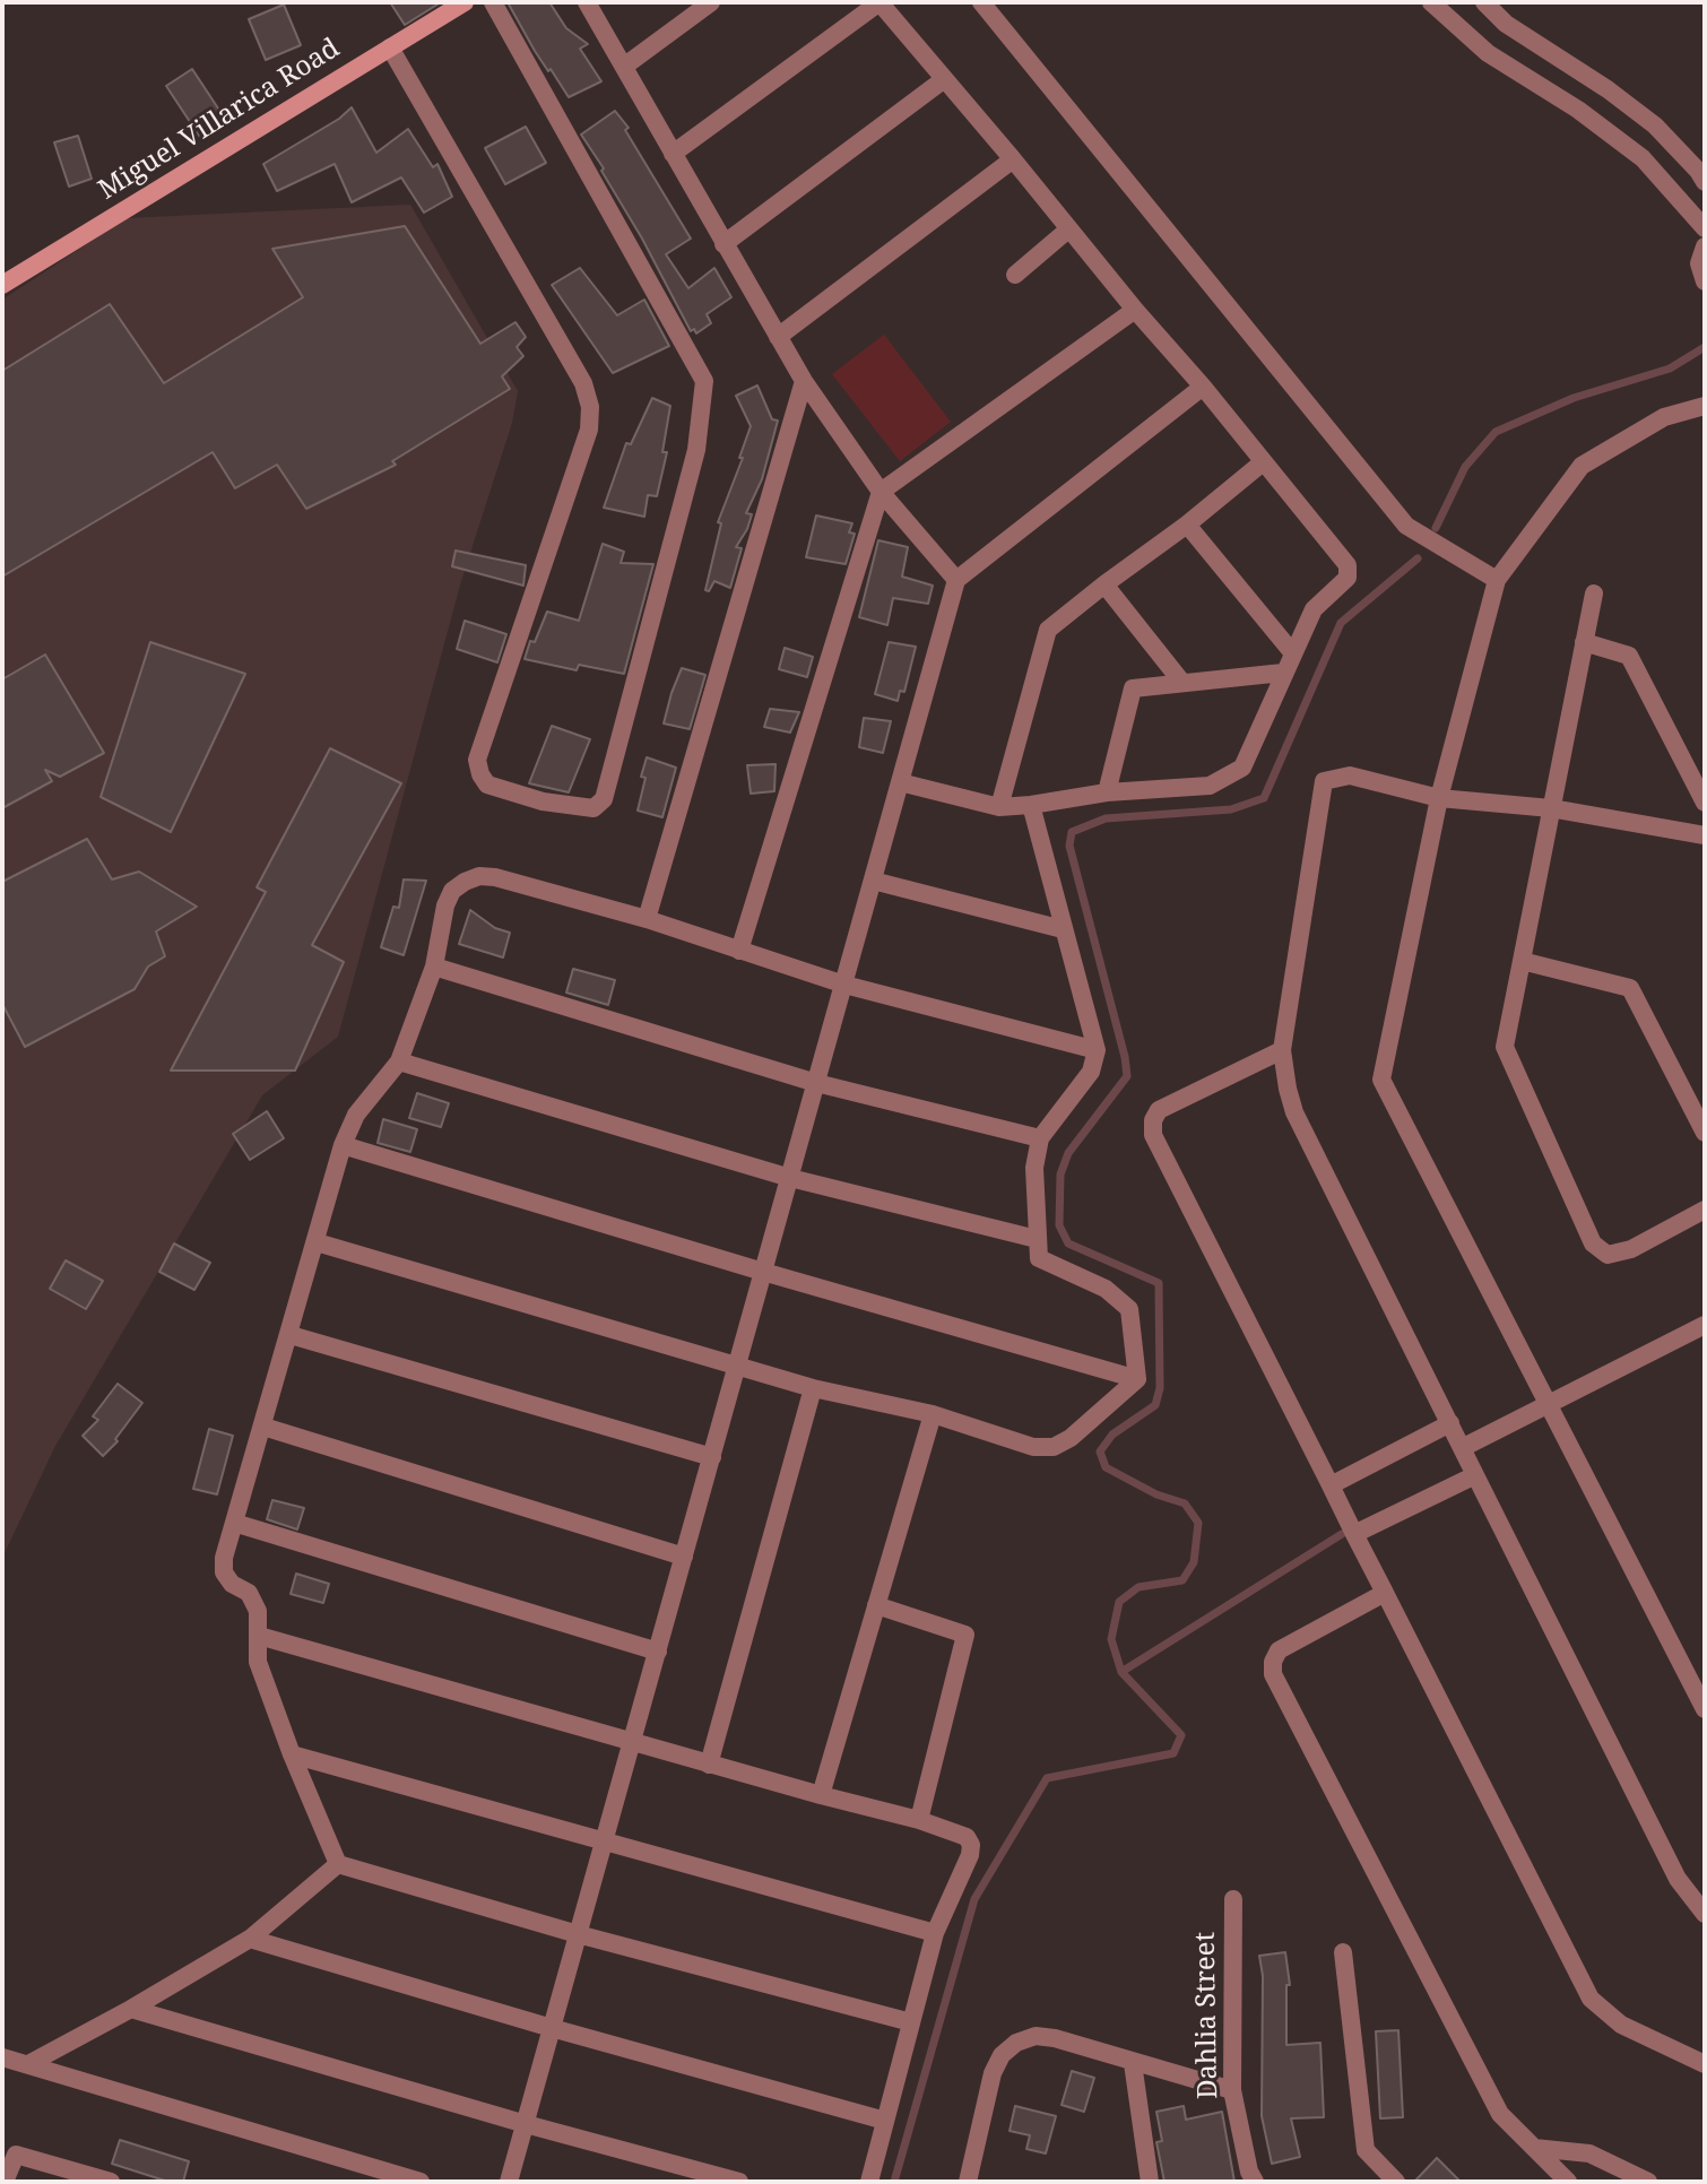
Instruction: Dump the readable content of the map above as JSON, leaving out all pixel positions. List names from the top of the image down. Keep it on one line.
{"streets":{"main road":["Miguel Villarica Road"],"street":["Dahlia Street"]}}
